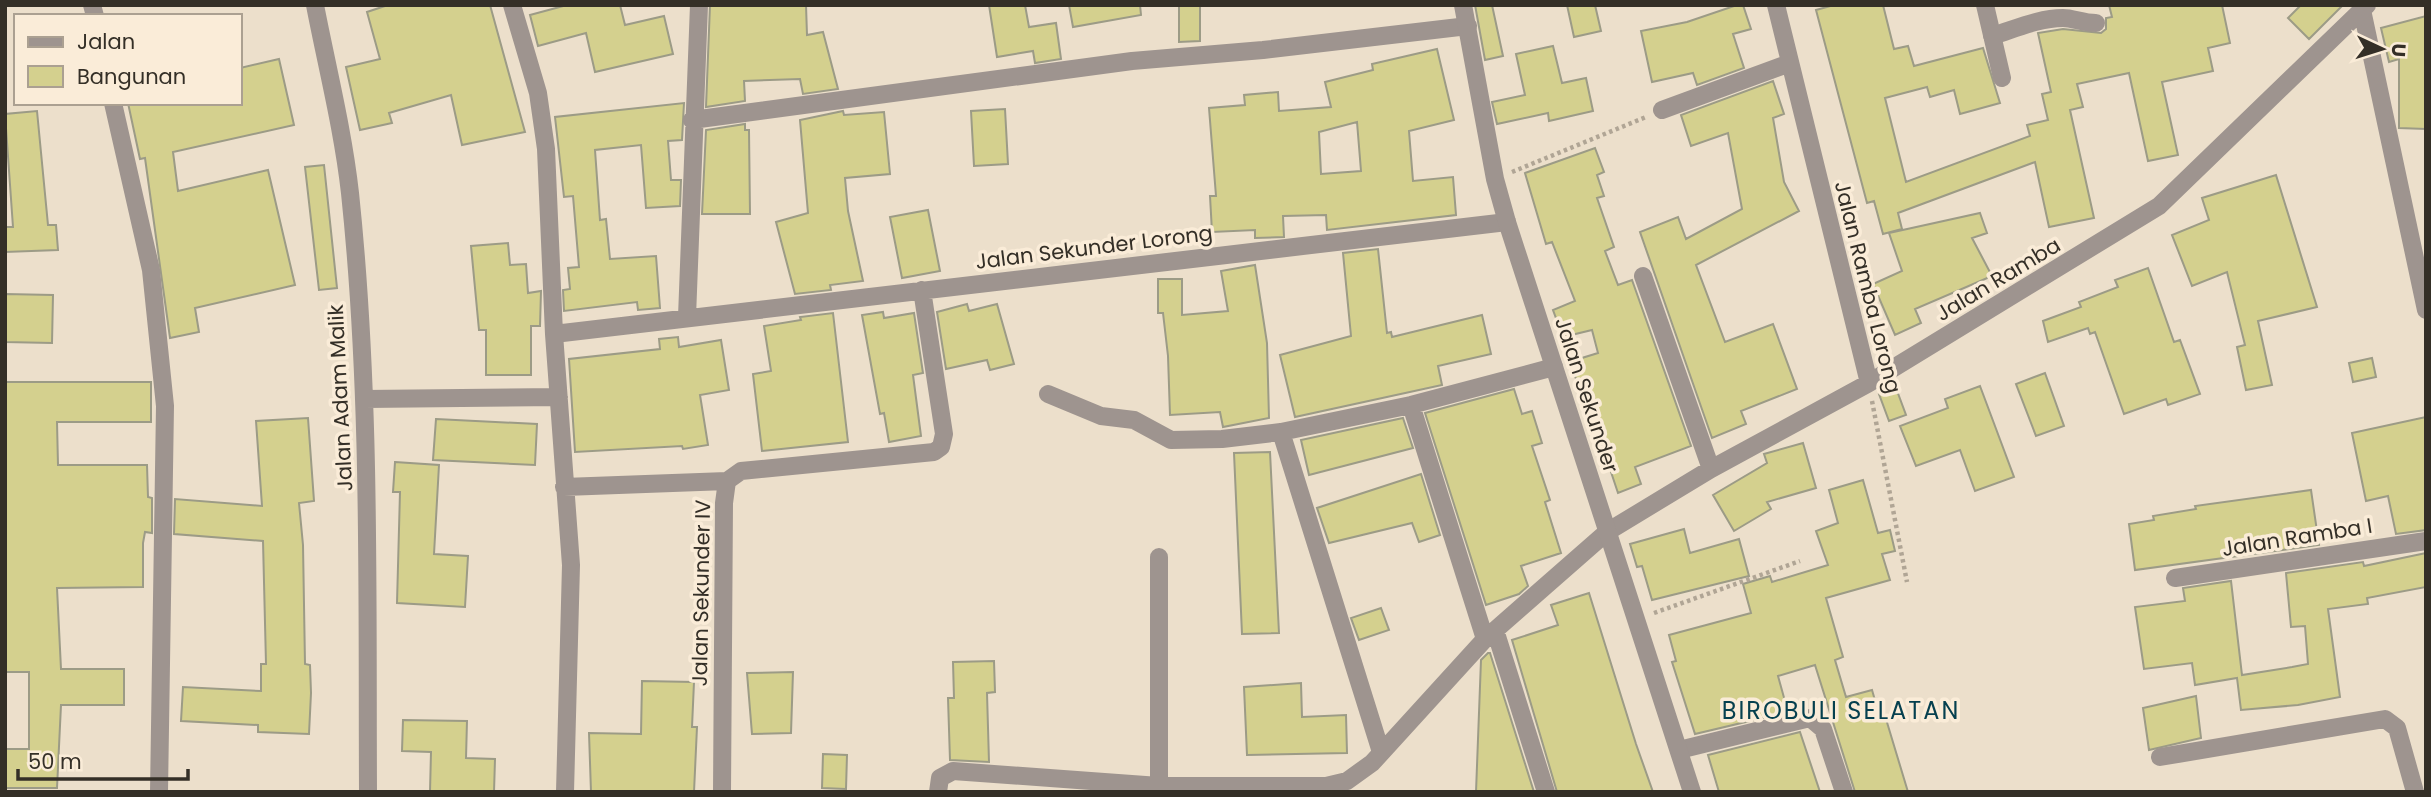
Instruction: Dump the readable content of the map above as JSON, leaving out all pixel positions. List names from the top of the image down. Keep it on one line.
{"streets":{"street":["Jalan Sekunder Lorong","Jalan Ramba","Jalan Ramba Lorong","Jalan Sekunder","Jalan Adam Malik","Jalan Ramba I","Jalan Sekunder IV"]},"crossings":[["Jalan Sekunder Lorong","Jalan Sekunder"],["Jalan Sekunder Lorong","Jalan Sekunder IV"],["Jalan Ramba","Jalan Ramba Lorong"],["Jalan Ramba","Jalan Sekunder"]],"districts":["BIROBULI SELATAN"],"legend":["Jalan","Bangunan"],"scale_bar":"50 m","north":"right"}
